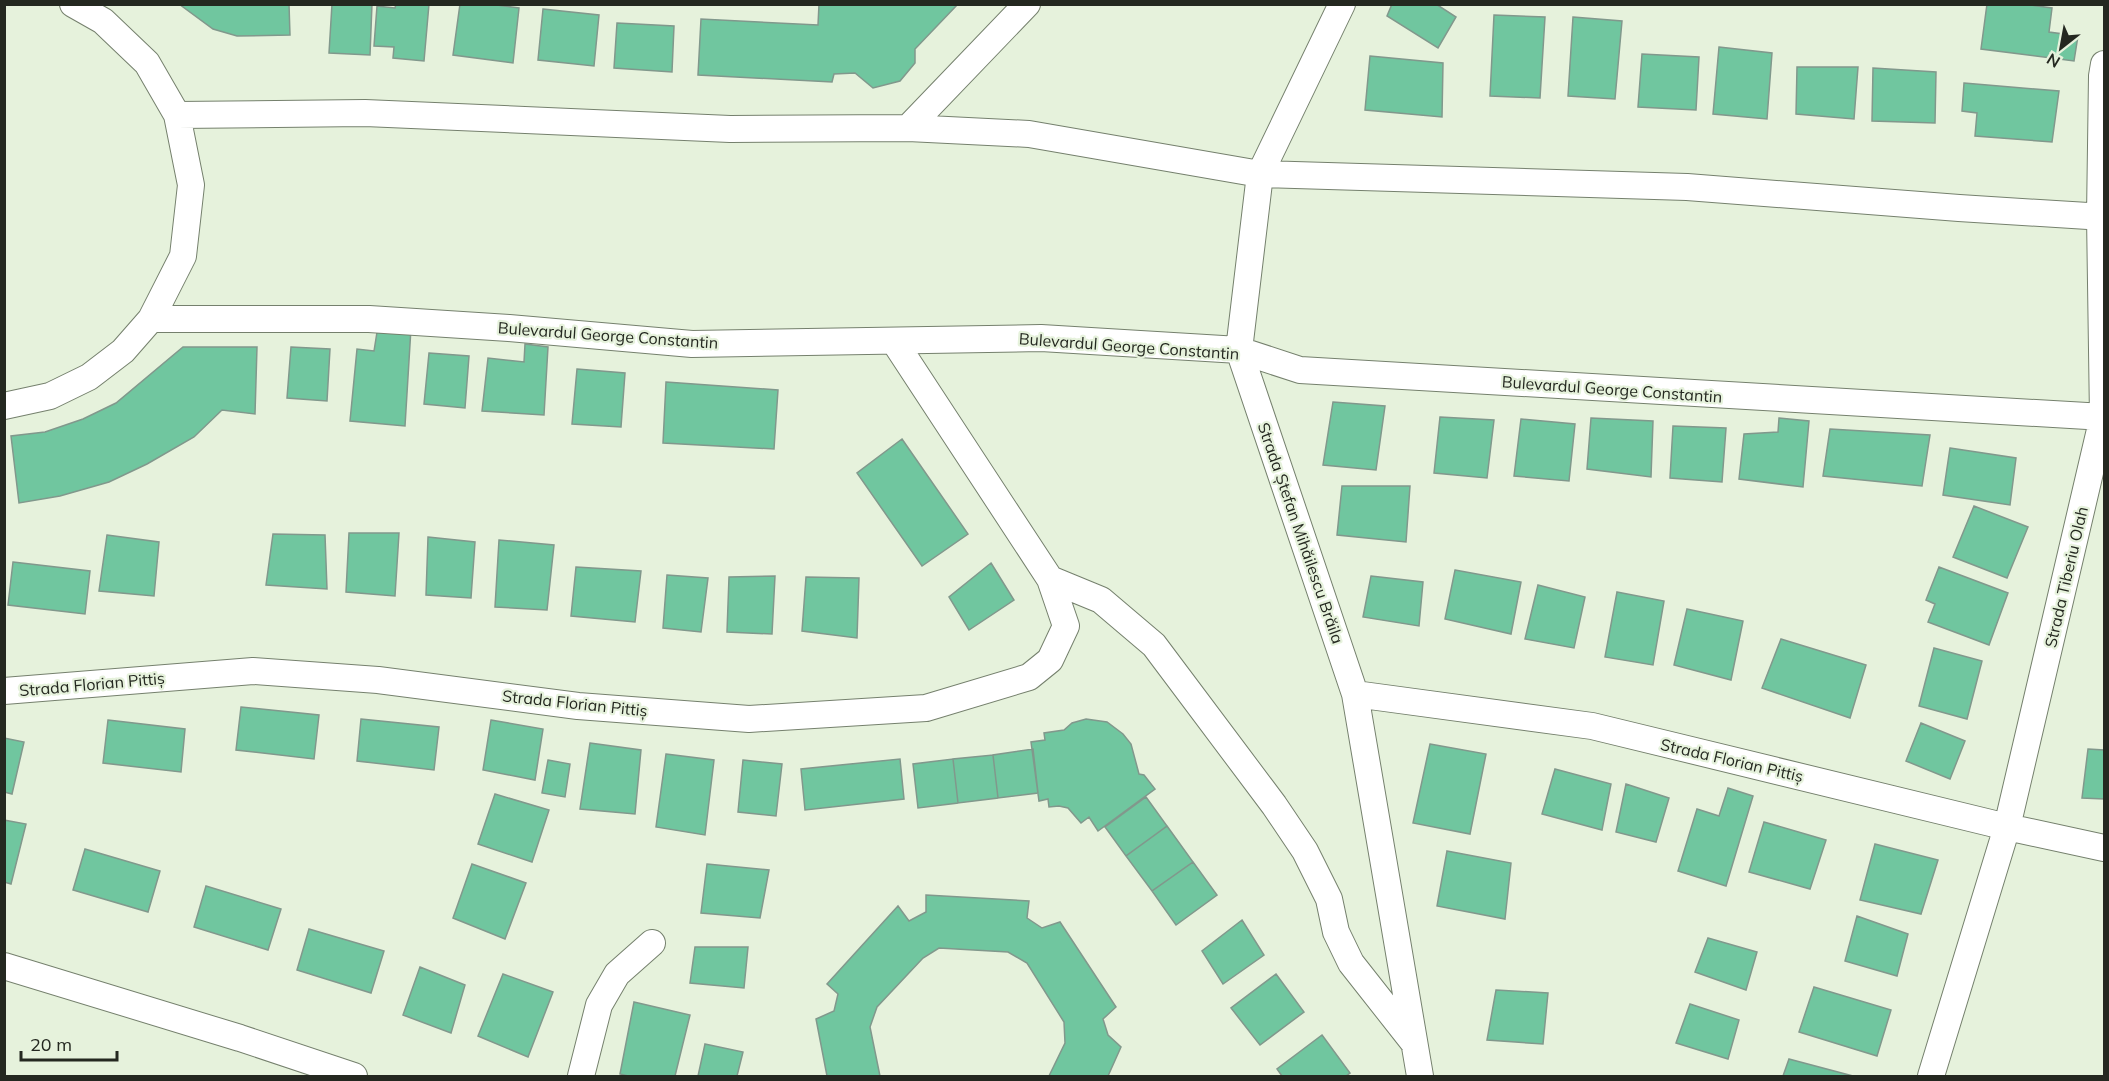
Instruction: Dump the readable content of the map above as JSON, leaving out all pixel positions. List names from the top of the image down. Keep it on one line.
{"streets":{"street":["Bulevardul George Constantin","Strada Ștefan Mihăilescu Brăila","Strada Tiberiu Olah","Strada Florian Pittiș"]},"crossings":[["Bulevardul George Constantin","Strada Ștefan Mihăilescu Brăila"],["Bulevardul George Constantin","Strada Tiberiu Olah"],["Bulevardul George Constantin","Strada Florian Pittiș"],["Strada Ștefan Mihăilescu Brăila","Strada Florian Pittiș"],["Strada Tiberiu Olah","Strada Florian Pittiș"]],"scale_bar":"20 m","north":"bottom left"}
